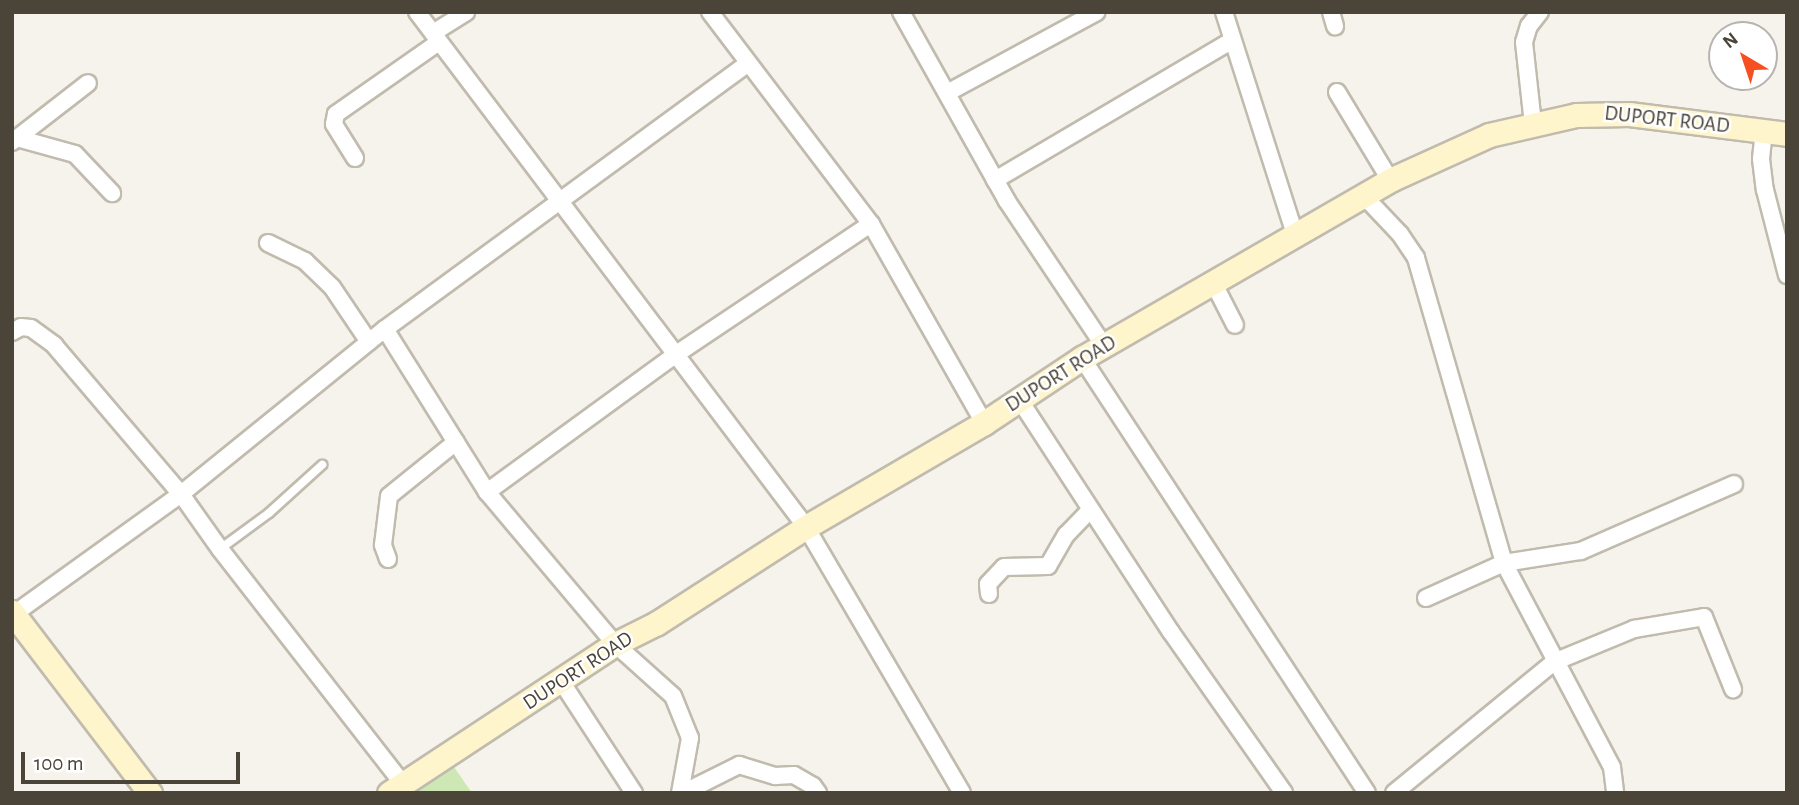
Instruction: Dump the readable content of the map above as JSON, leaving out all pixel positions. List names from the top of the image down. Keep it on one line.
{"streets":{"street":["DUPORT ROAD"]},"scale_bar":"100 m","north":"top left"}
